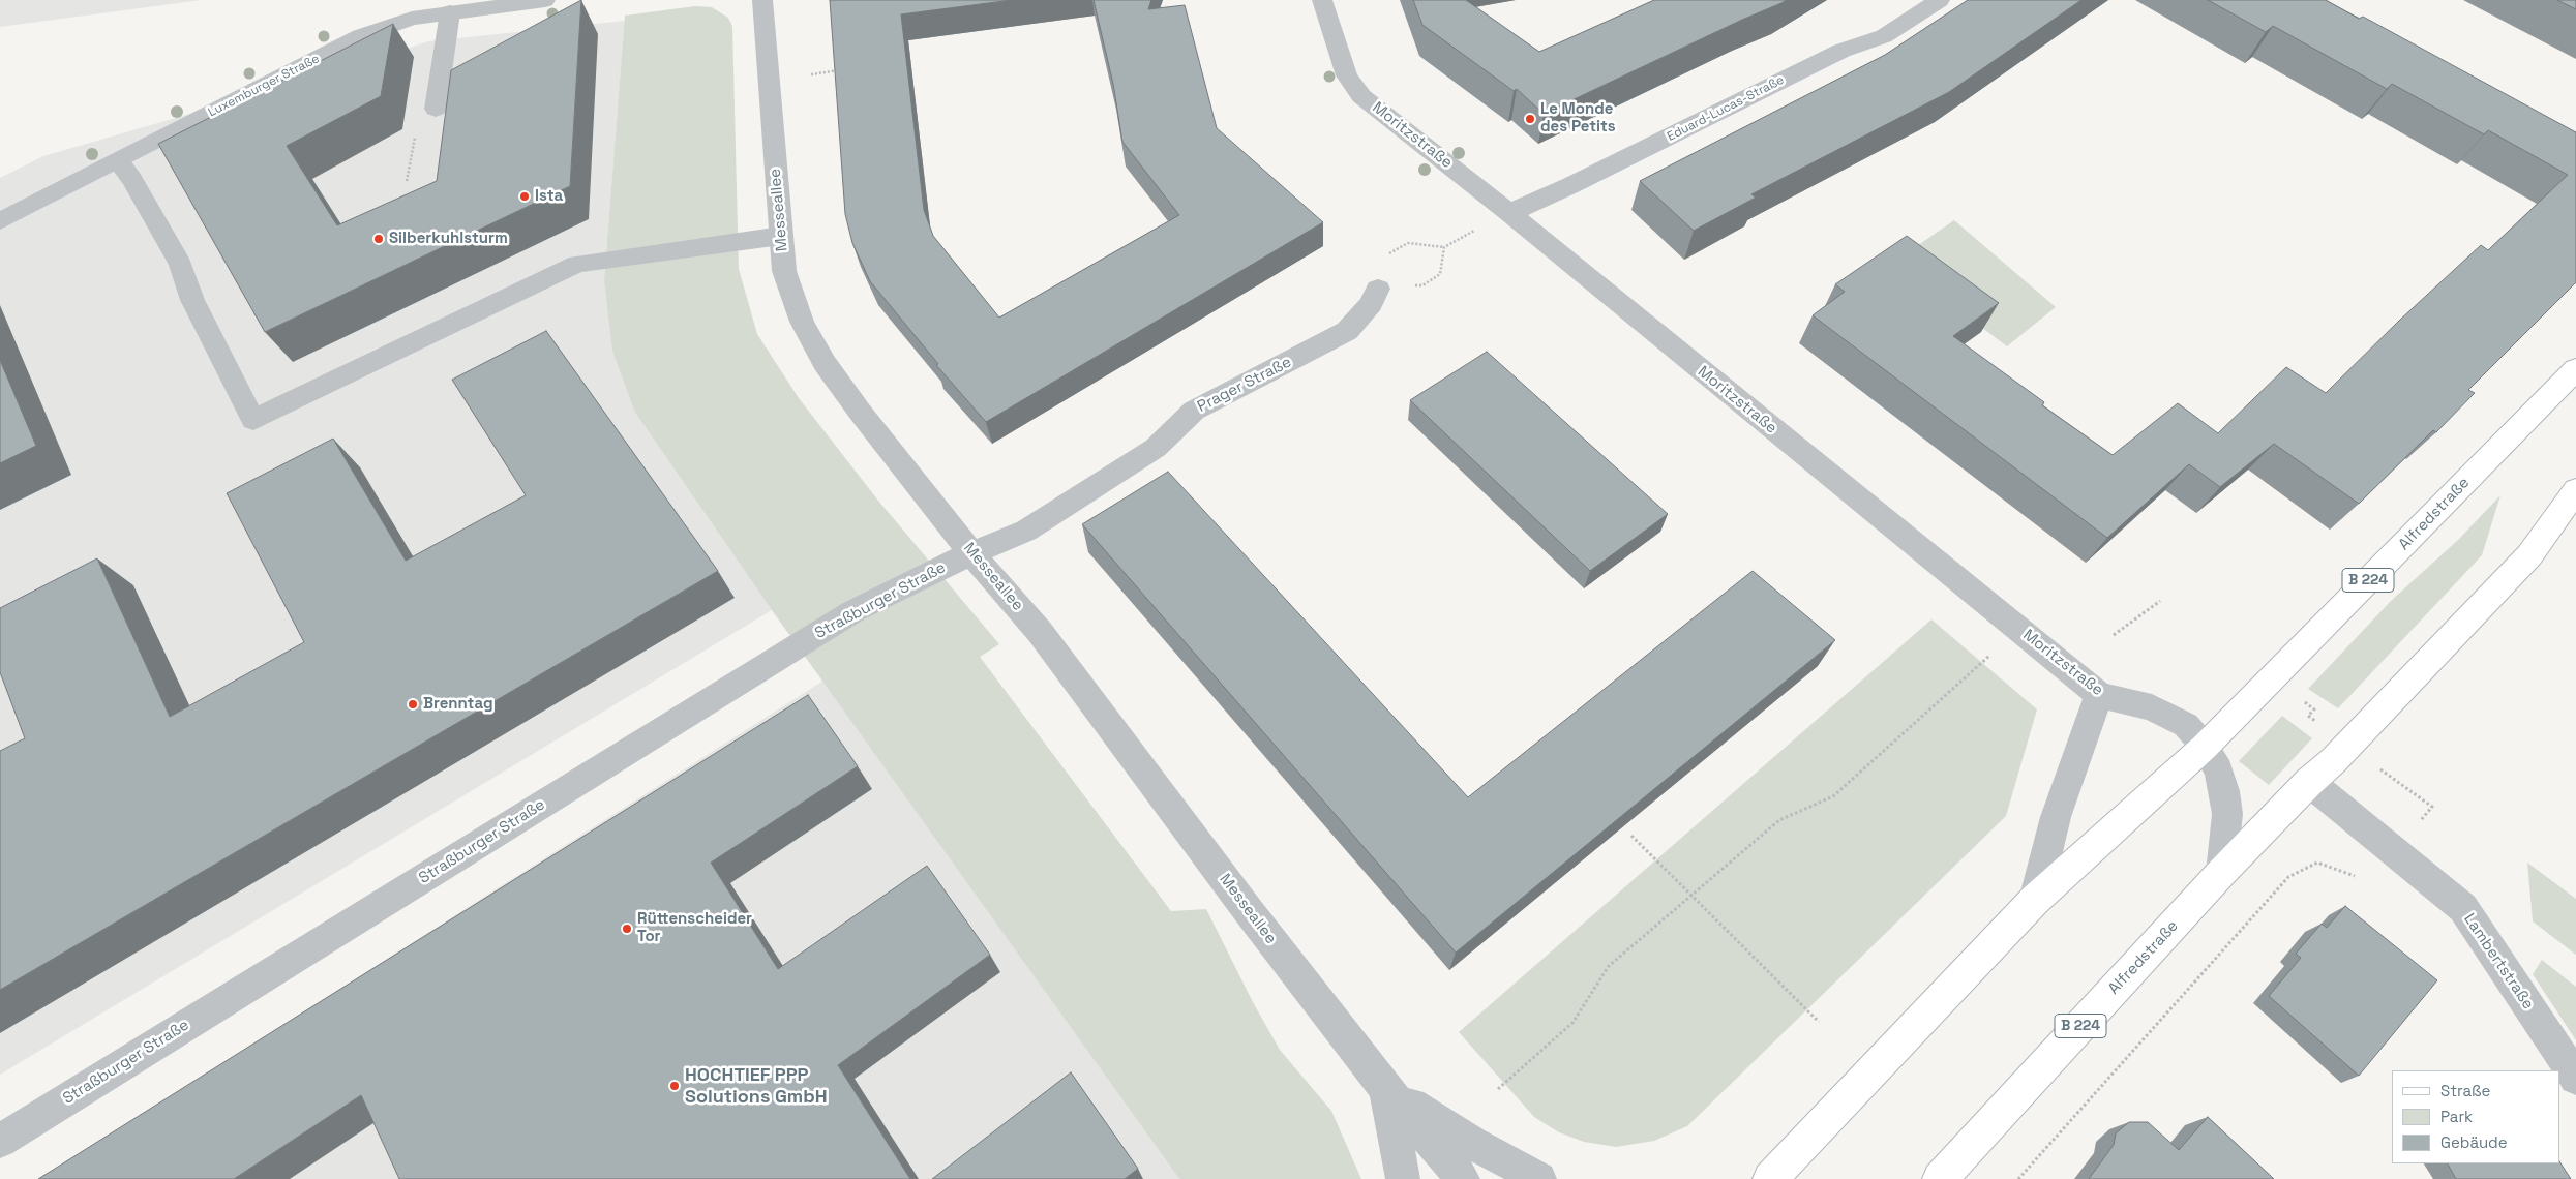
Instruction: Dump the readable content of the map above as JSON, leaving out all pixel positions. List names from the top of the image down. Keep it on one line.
{"streets":{"main road":["Alfredstraße","B 224"],"street":["Luxemburger Straße","Eduard-Lucas-Straße","Moritzstraße","Messeallee","Prager Straße","Straßburger Straße","Lambertstraße"]},"crossings":[["Eduard-Lucas-Straße","Moritzstraße"],["Moritzstraße","Alfredstraße"],["Messeallee","Prager Straße"],["Messeallee","Straßburger Straße"],["Prager Straße","Straßburger Straße"],["Alfredstraße","Lambertstraße"]],"places":["Le Monde des Petits","Ista","Silberkuhlsturm","Brenntag","Rüttenscheider Tor","HOCHTIEF PPP Solutions GmbH"],"legend":["Straße","Park","Gebäude"]}
